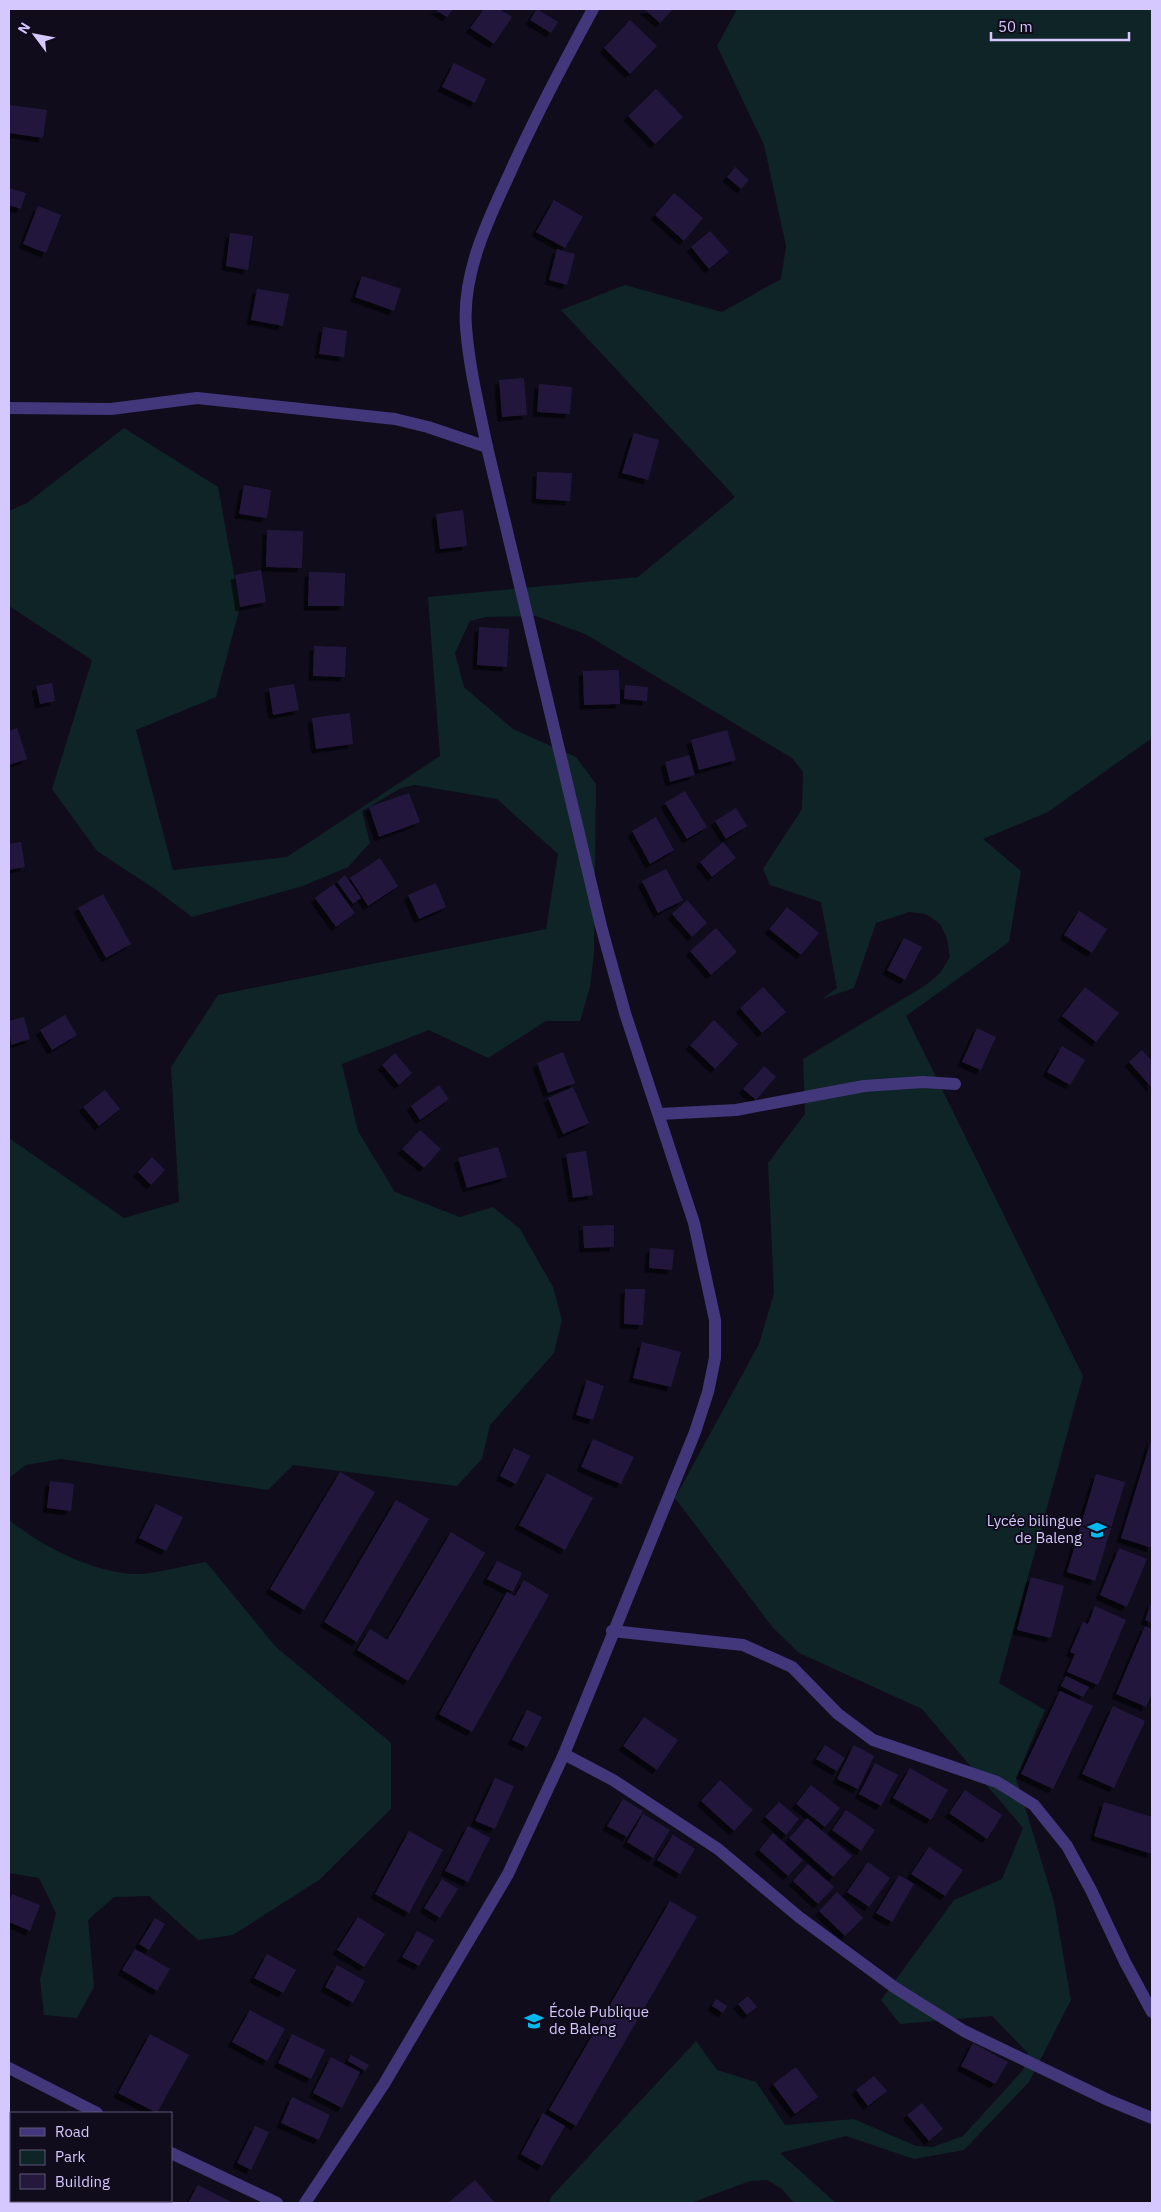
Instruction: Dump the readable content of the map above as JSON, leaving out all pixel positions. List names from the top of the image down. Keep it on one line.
{"places":{"school or university":["Lycée bilingue de Baleng","École Publique de Baleng"]},"legend":["Road","Park","Building"],"scale_bar":"50 m","north":"top left"}
